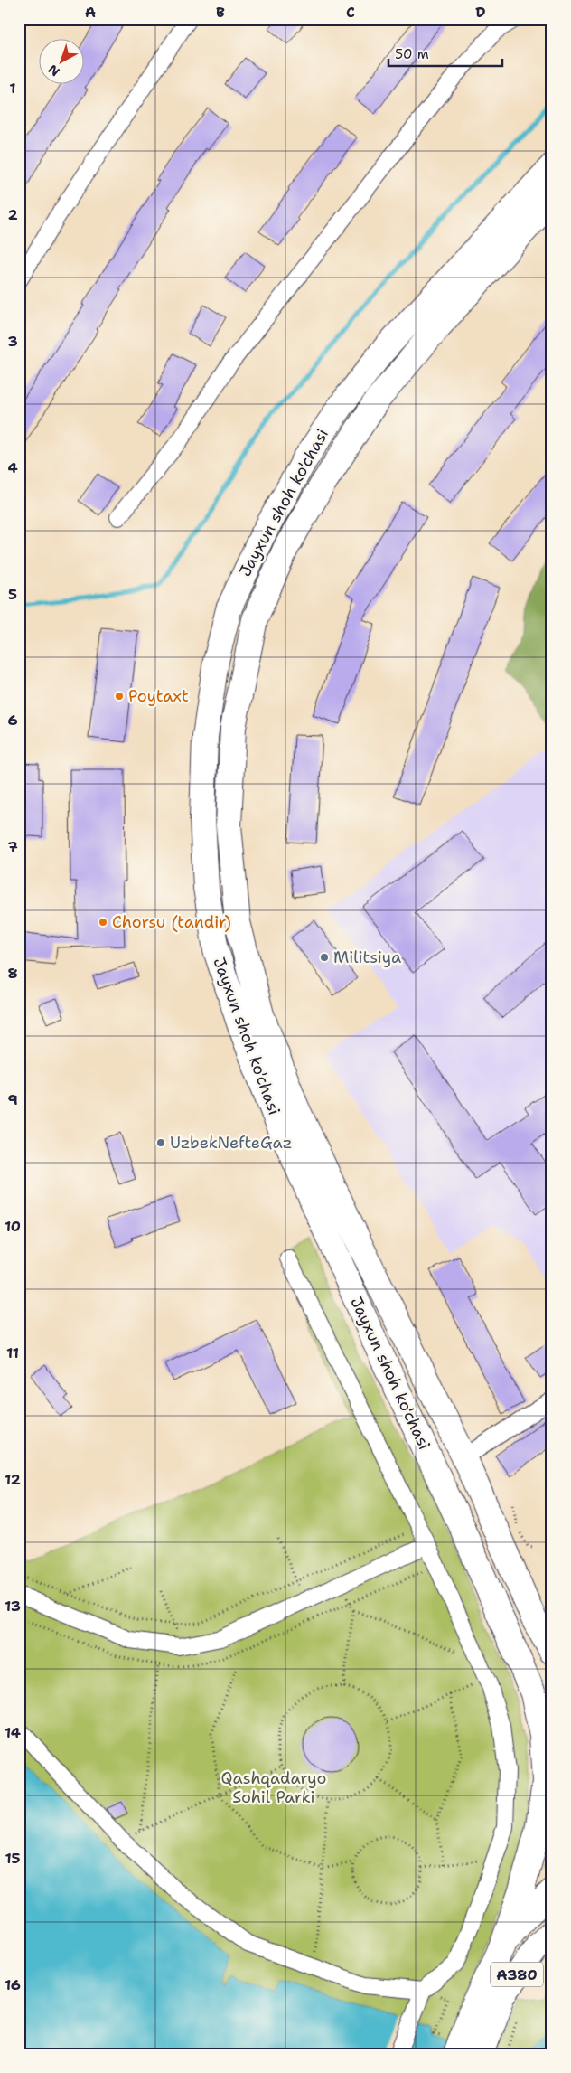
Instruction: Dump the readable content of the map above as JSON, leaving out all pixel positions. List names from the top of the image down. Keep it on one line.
{"streets":{"highway":["Jayxun shoh ko'chasi","A380"]},"crossings":[["Jayxun shoh ko'chasi","A380"]],"parks":["Qashqadaryo Sohil Parki"],"places":["Poytaxt","Chorsu (tandir)","Militsiya","UzbekNefteGaz"],"scale_bar":"50 m","north":"bottom left","grid":{"columns":["A","B","C","D"],"rows":["1","2","3","4","5","6","7","8","9","10","11","12","13","14","15","16"]}}
